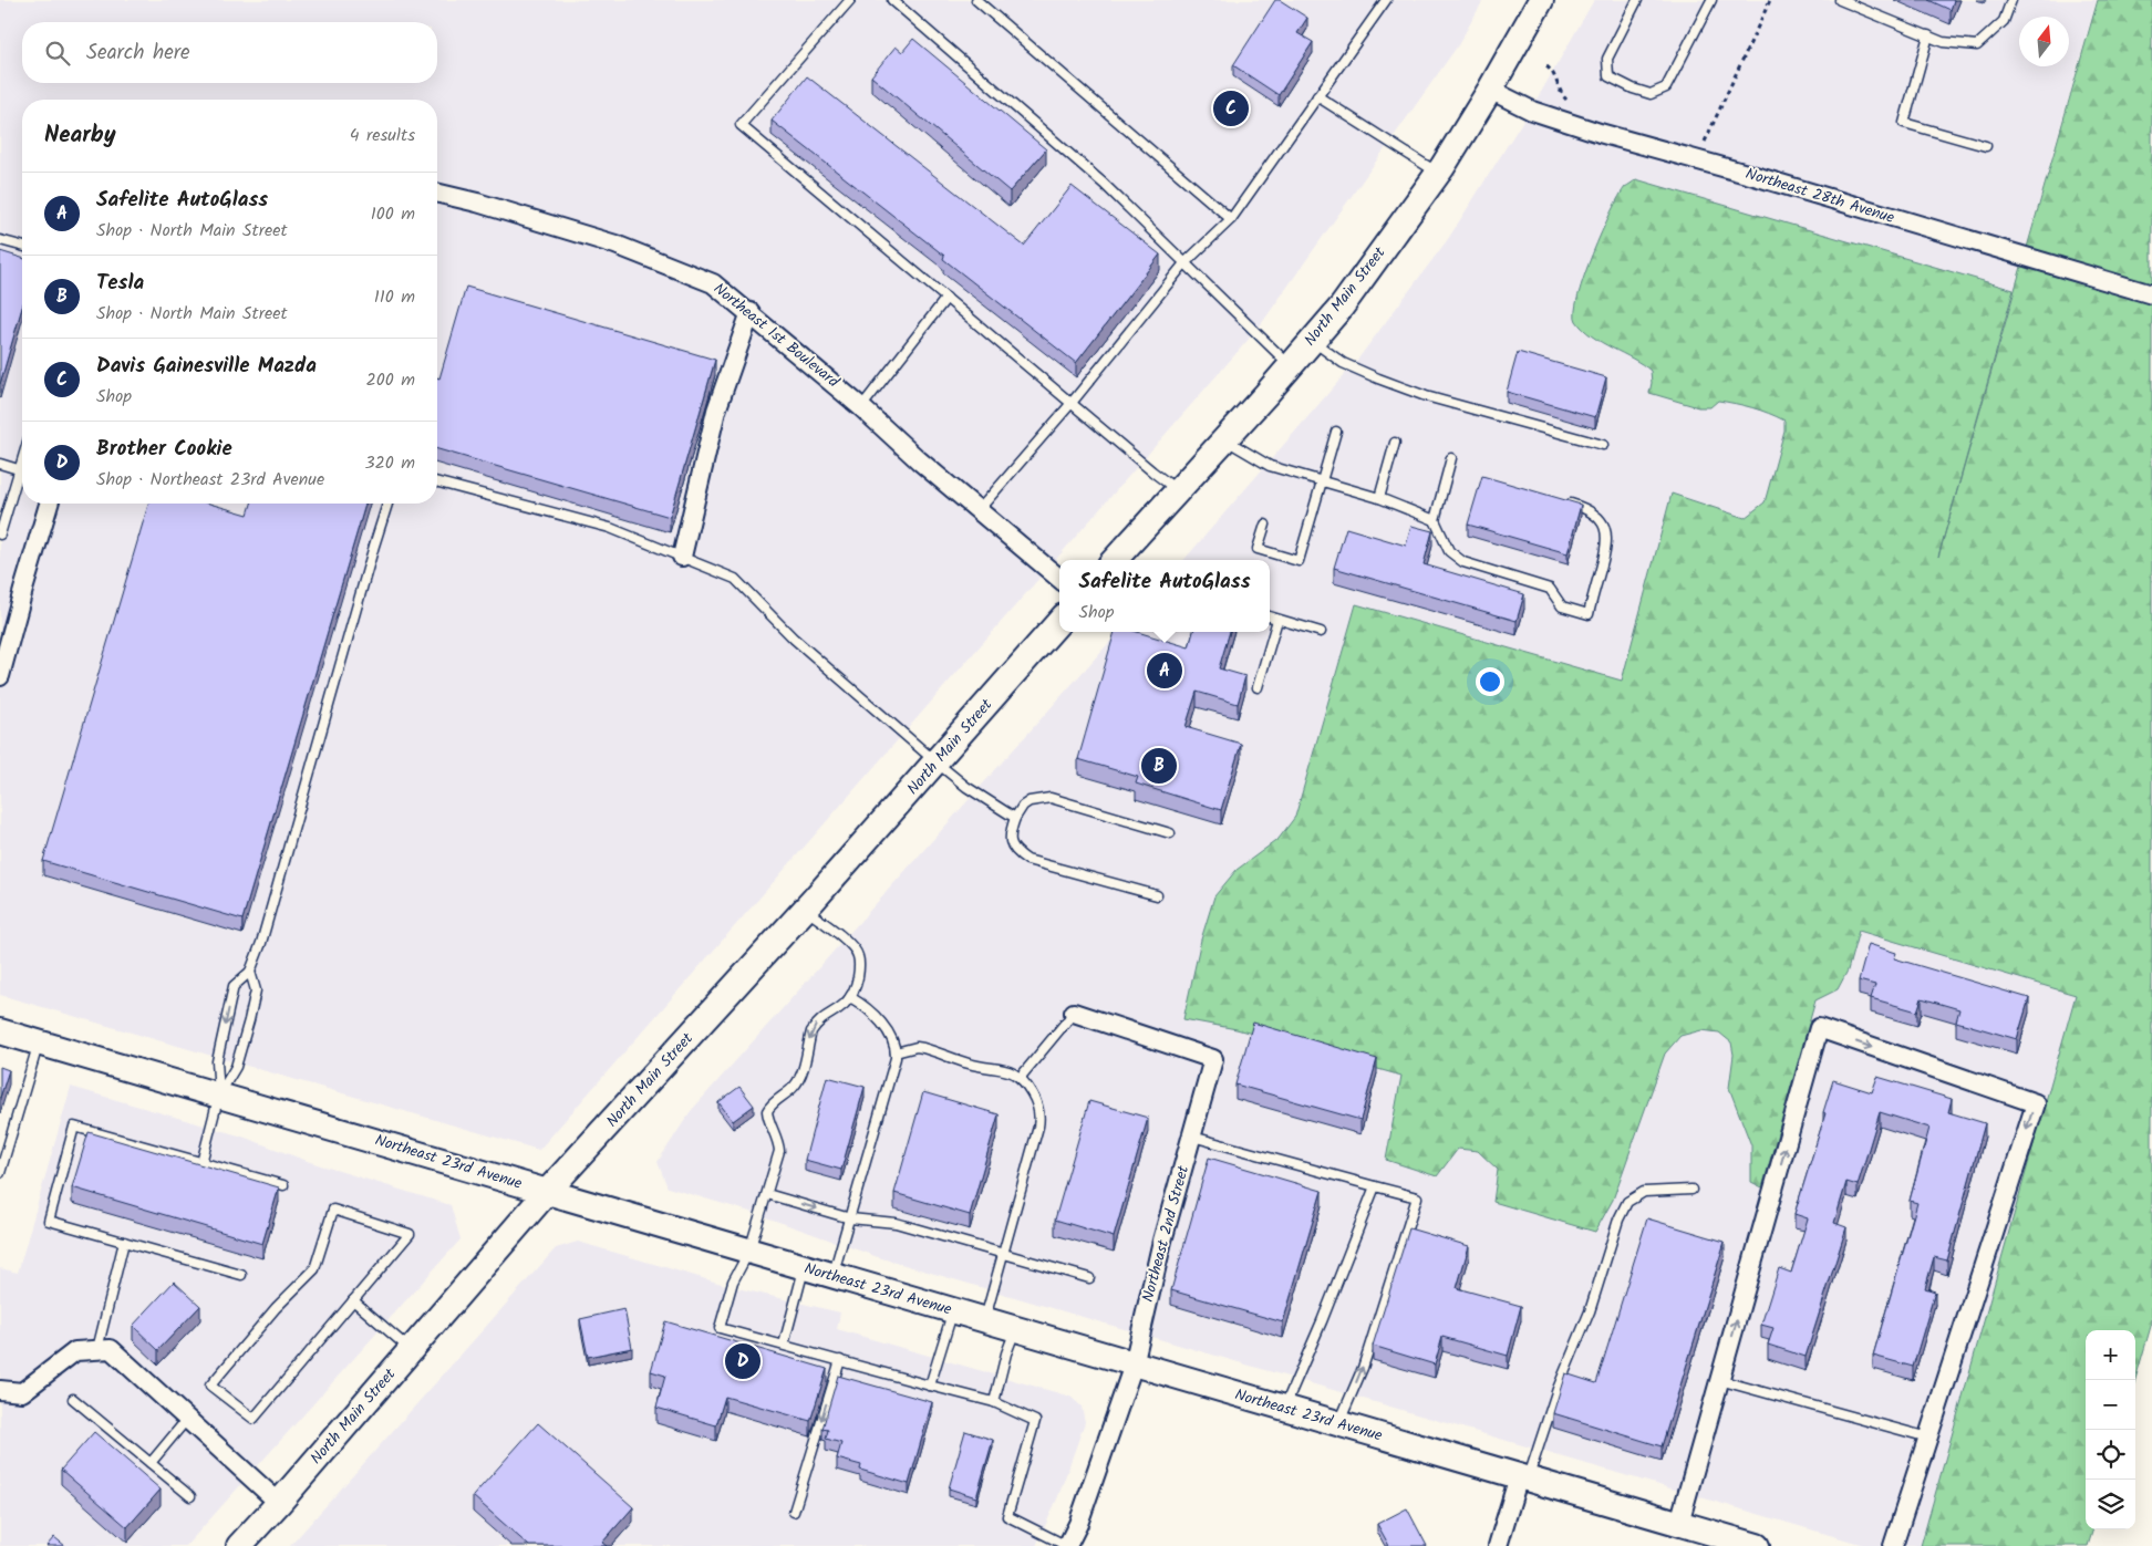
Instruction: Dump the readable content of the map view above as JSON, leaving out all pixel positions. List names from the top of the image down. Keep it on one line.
{"streets":{"main road":["North Main Street","Northeast 23rd Avenue"],"street":["Northeast 28th Avenue","Northeast 1st Boulevard","Northeast 2nd Street"]},"crossings":[["Northeast 28th Avenue","North Main Street"],["North Main Street","Northeast 23rd Avenue"],["Northeast 23rd Avenue","Northeast 2nd Street"]],"north":"top","page":{"search":"Search here","pins":["C","A","B","D"],"heading":["Nearby","4 results"],"list":[{"mark":"A","name":"Safelite AutoGlass","note":"Shop · North Main Street","value":"100 m"},{"mark":"B","name":"Tesla","note":"Shop · North Main Street","value":"110 m"},{"mark":"C","name":"Davis Gainesville Mazda","note":"Shop","value":"200 m"},{"mark":"D","name":"Brother Cookie","note":"Shop · Northeast 23rd Avenue","value":"320 m"}],"popup":["Safelite AutoGlass","Shop"],"map_buttons":["+","−"]}}
